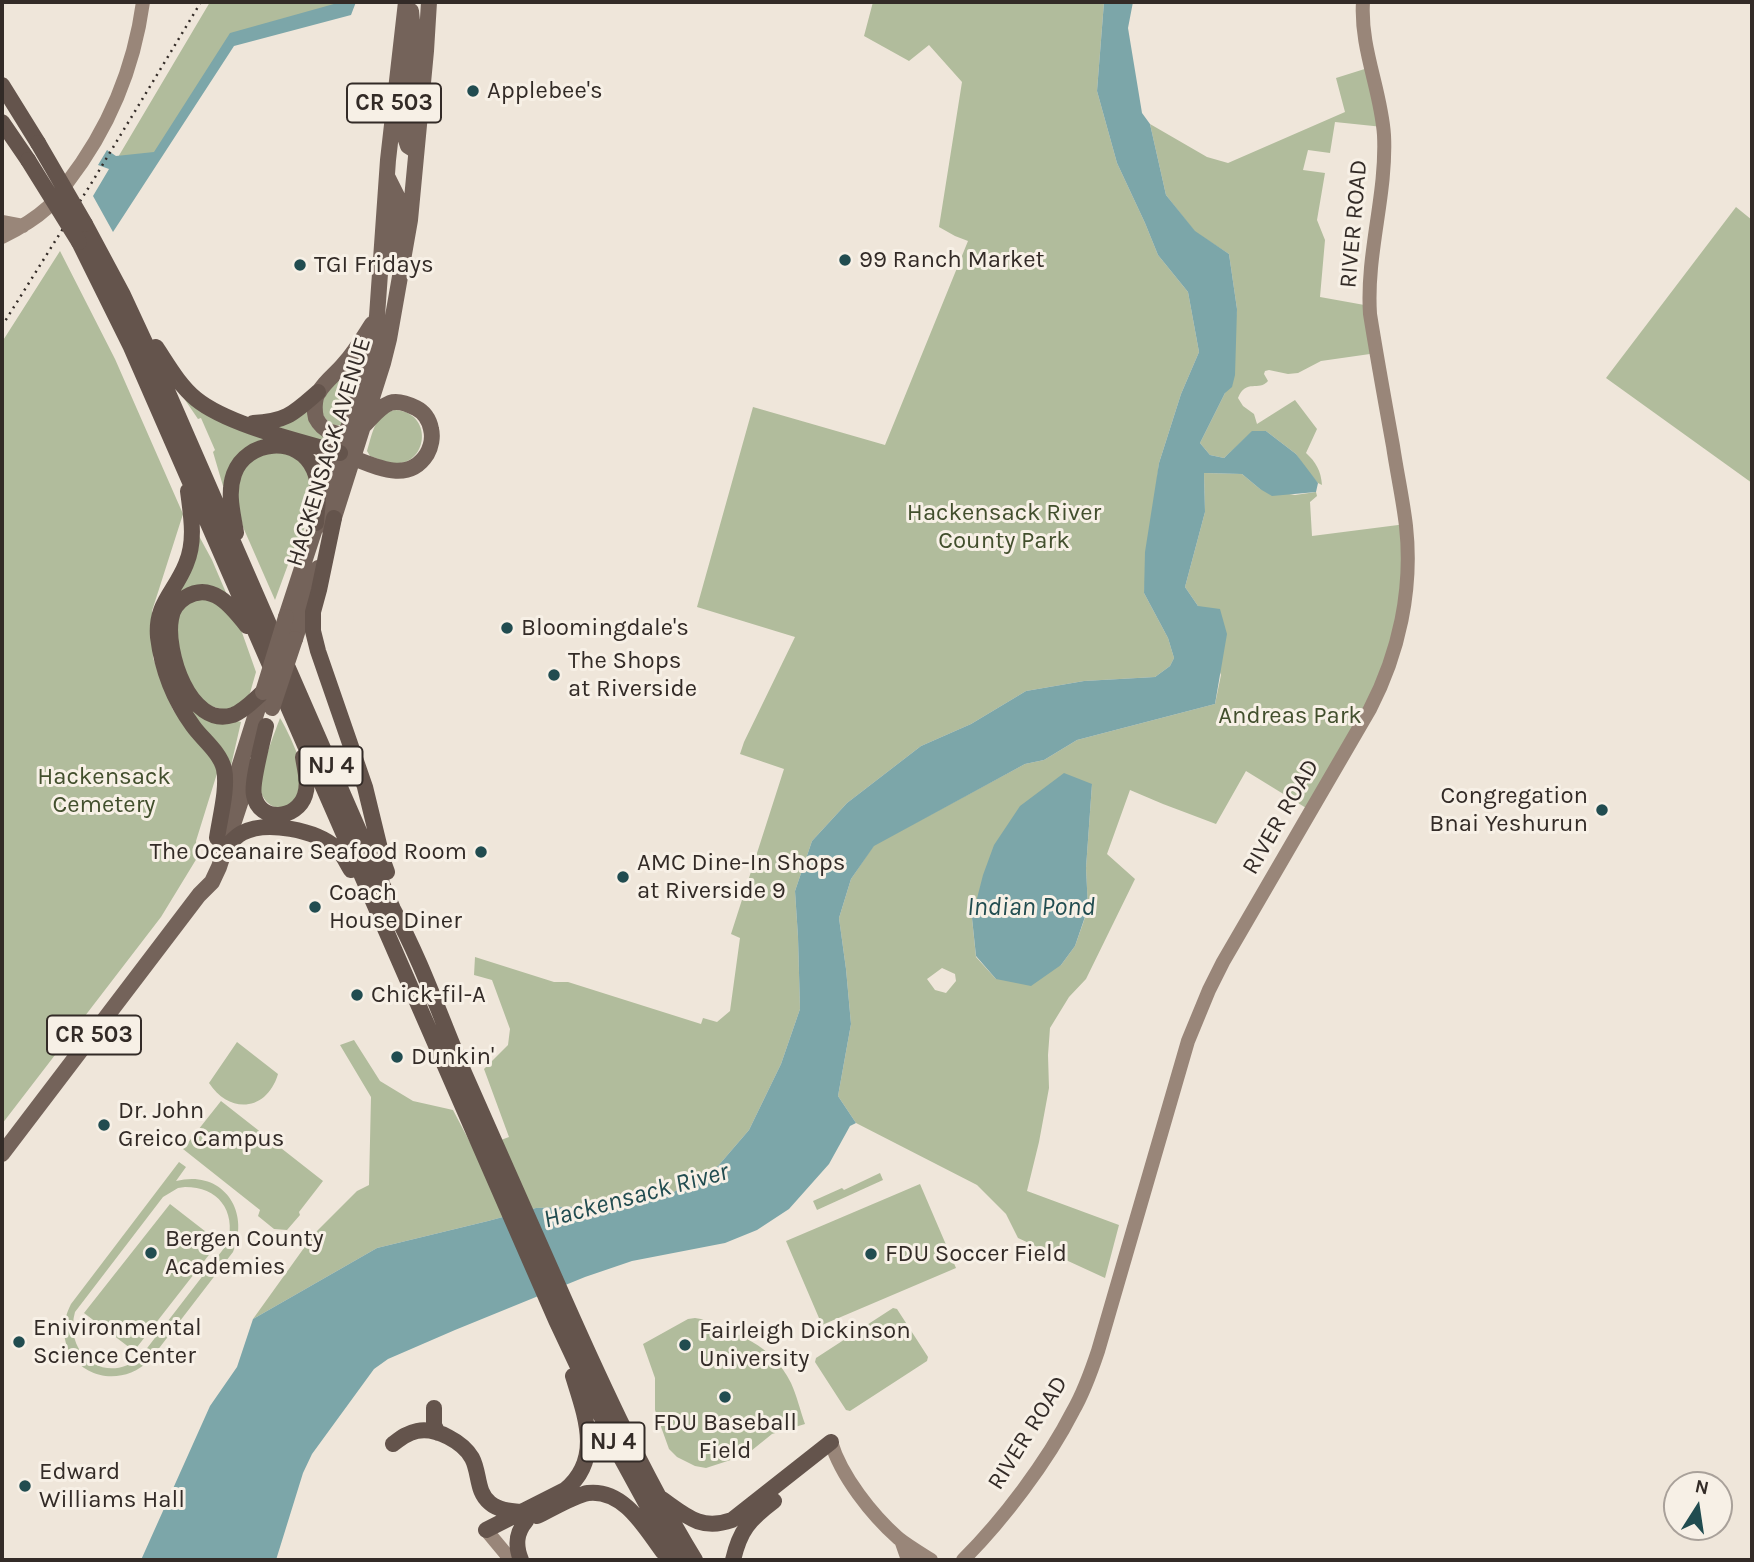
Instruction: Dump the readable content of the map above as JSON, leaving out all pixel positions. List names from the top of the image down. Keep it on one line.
{"streets":{"highway":["NJ 4"],"main road":["CR 503","RIVER ROAD","HACKENSACK AVENUE"]},"water":["Indian Pond","Hackensack River"],"parks":["Hackensack River County Park","Andreas Park","Hackensack Cemetery"],"places":["Applebee's","99 Ranch Market","TGI Fridays","Bloomingdale's","The Shops at Riverside","Congregation Bnai Yeshurun","The Oceanaire Seafood Room","AMC Dine-In Shops at Riverside 9","Coach House Diner","Chick-fil-A","Dunkin'","Dr. John Greico Campus","Bergen County Academies","FDU Soccer Field","Enivironmental Science Center","Fairleigh Dickinson University","FDU Baseball Field","Edward Williams Hall"],"north":"top"}
